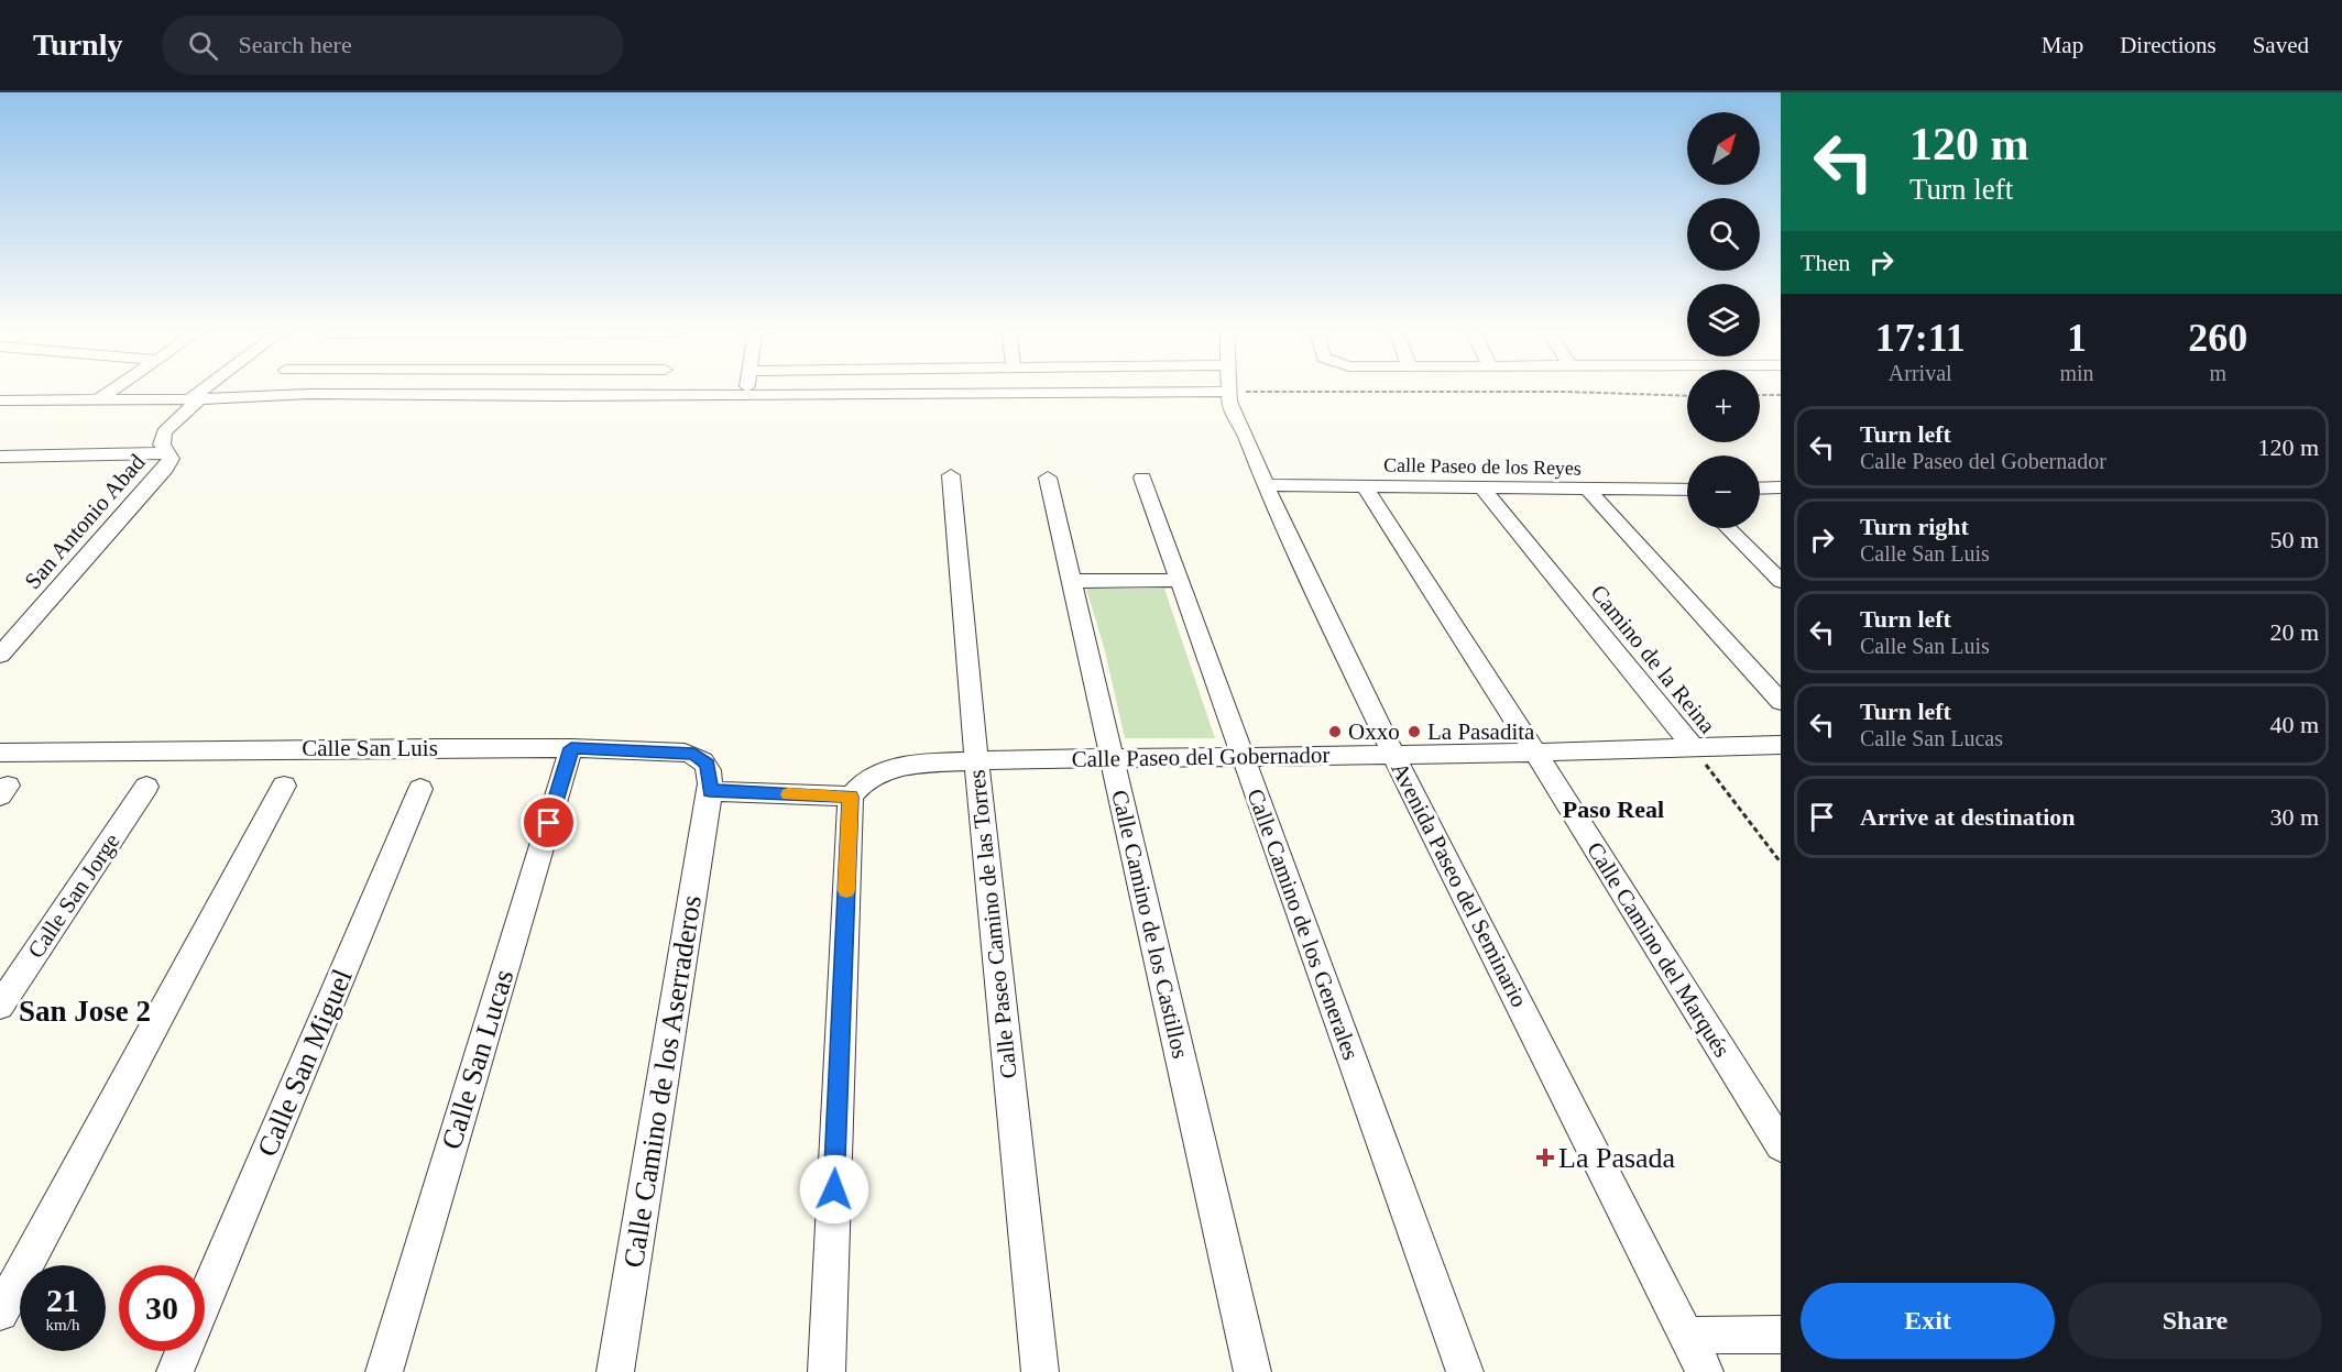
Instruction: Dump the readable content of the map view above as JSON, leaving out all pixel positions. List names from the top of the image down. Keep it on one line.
{"streets":{"street":["Calle Paseo de los Reyes","San Antonio Abad","Camino de la Reina","Calle San Luis","Calle Paseo del Gobernador","Avenida Paseo del Seminario","Calle San Jorge","Calle Paseo Camino de las Torres","Calle Camino de los Castillos","Calle Camino de los Generales","Calle Camino del Marqués","Calle San Lucas","Calle San Miguel","Calle Camino de los Aserraderos"]},"crossings":[["Calle Paseo de los Reyes","Camino de la Reina"],["Calle Paseo de los Reyes","Avenida Paseo del Seminario"],["Calle Paseo de los Reyes","Calle Camino del Marqués"],["Camino de la Reina","Calle Paseo del Gobernador"],["Calle San Luis","Calle San Lucas"],["Calle San Luis","Calle Camino de los Aserraderos"],["Calle Paseo del Gobernador","Avenida Paseo del Seminario"],["Calle Paseo del Gobernador","Calle Paseo Camino de las Torres"],["Calle Paseo del Gobernador","Calle Camino de los Castillos"],["Calle Paseo del Gobernador","Calle Camino de los Generales"],["Calle Paseo del Gobernador","Calle Camino del Marqués"]],"districts":["Paso Real","San Jose 2"],"places":{"other":["Oxxo","La Pasadita"],"health":["La Pasada"]},"north":"top right","page":{"header":"Turnly","search":"Search here","nav":["Map","Directions","Saved"],"turn":["120 m","Turn left"],"map_buttons":["+","−"],"then":"Then","eta":["17:11","Arrival","1","min","260","m"],"list":[{"name":"Turn left","note":"Calle Paseo del Gobernador","value":"120 m"},{"name":"Turn right","note":"Calle San Luis","value":"50 m"},{"name":"Turn left","note":"Calle San Luis","value":"20 m"},{"name":"Turn left","note":"Calle San Lucas","value":"40 m"},{"name":"Arrive at destination","value":"30 m"}],"speed":"21 km/h","limit":"30","buttons":["Exit","Share"]}}
